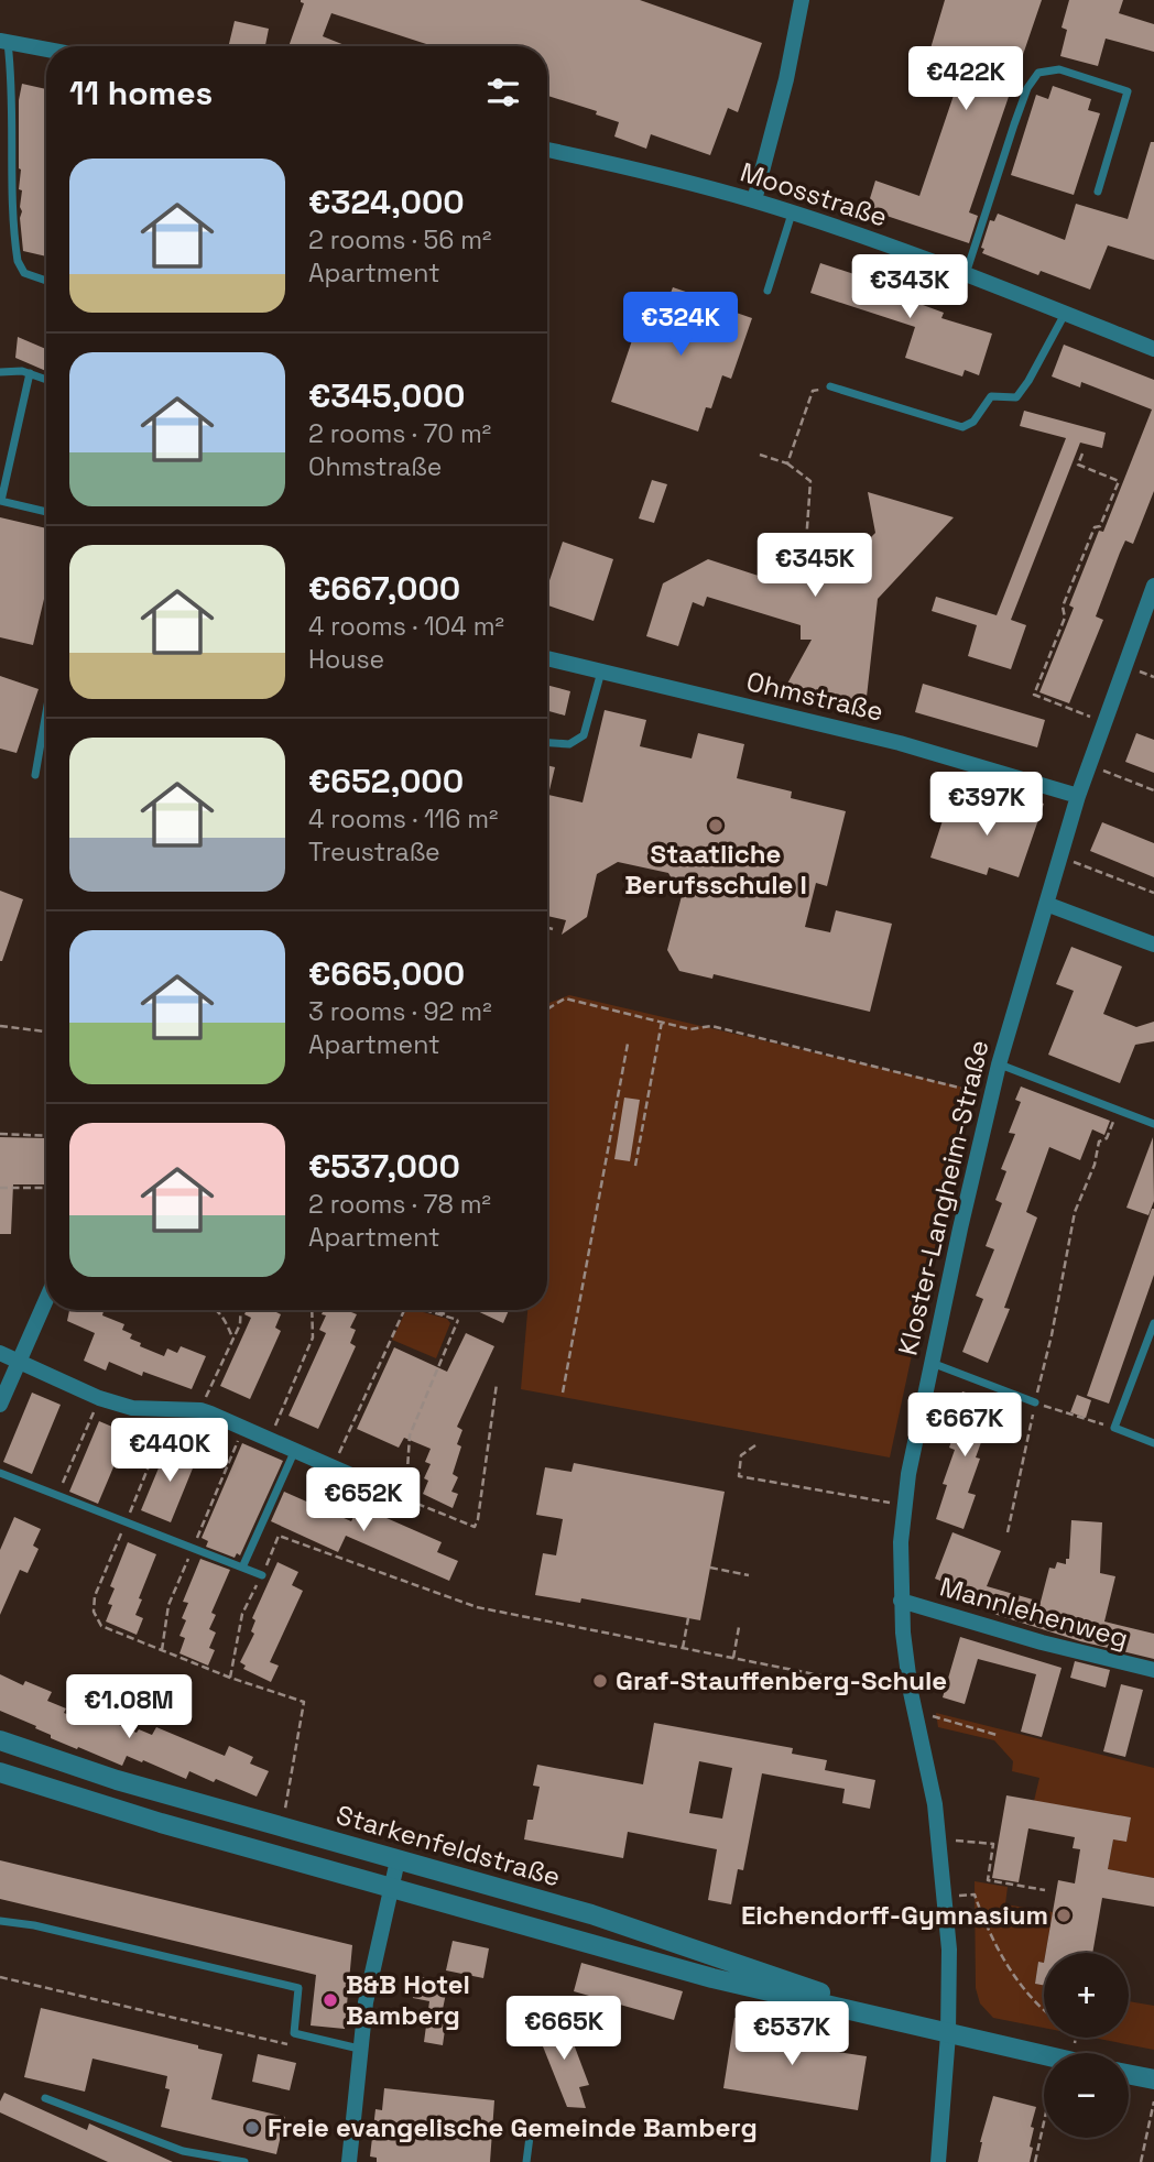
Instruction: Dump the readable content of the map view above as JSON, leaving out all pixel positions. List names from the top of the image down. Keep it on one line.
{"streets":{"street":["Moosstraße","Ohmstraße","Kloster-Langheim-Straße","Mannlehenweg","Starkenfeldstraße"]},"crossings":[["Ohmstraße","Kloster-Langheim-Straße"],["Kloster-Langheim-Straße","Mannlehenweg"],["Kloster-Langheim-Straße","Starkenfeldstraße"]],"places":["Staatliche Berufsschule I","Graf-Stauffenberg-Schule","Eichendorff-Gymnasium","B&B Hotel Bamberg","Freie evangelische Gemeinde Bamberg"],"page":{"price":["€422K","€343K","€324K","€345K","€397K","€667K","€440K","€652K","€1.08M","€665K","€537K"],"heading":"11 homes","list":[{"name":"€324,000","note":"2 rooms · 56 m² · Apartment"},{"name":"€345,000","note":"2 rooms · 70 m² · Ohmstraße"},{"name":"€667,000","note":"4 rooms · 104 m² · House"},{"name":"€652,000","note":"4 rooms · 116 m² · Treustraße"},{"name":"€665,000","note":"3 rooms · 92 m² · Apartment"},{"name":"€537,000","note":"2 rooms · 78 m² · Apartment"}],"map_buttons":["+","−"]}}
